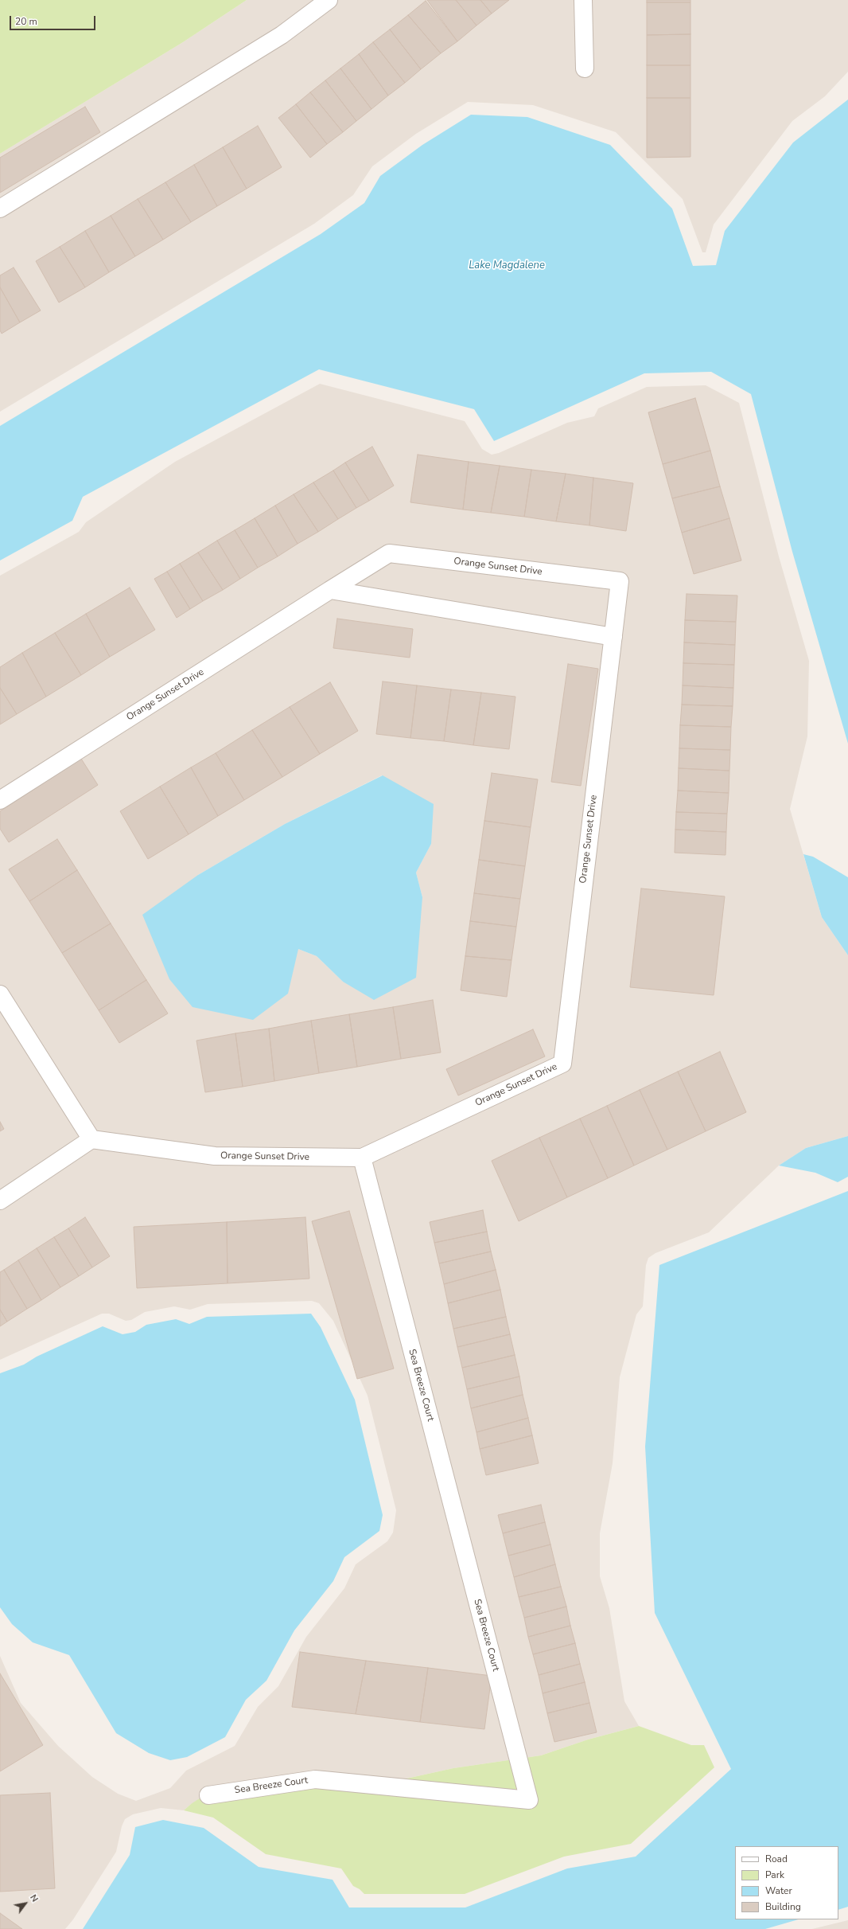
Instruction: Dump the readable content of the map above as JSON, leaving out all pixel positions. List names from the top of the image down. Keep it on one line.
{"streets":{"street":["Orange Sunset Drive","Sea Breeze Court"]},"crossings":[["Orange Sunset Drive","Sea Breeze Court"]],"water":["Lake Magdalene"],"legend":["Road","Park","Water","Building"],"scale_bar":"20 m","north":"top right"}
